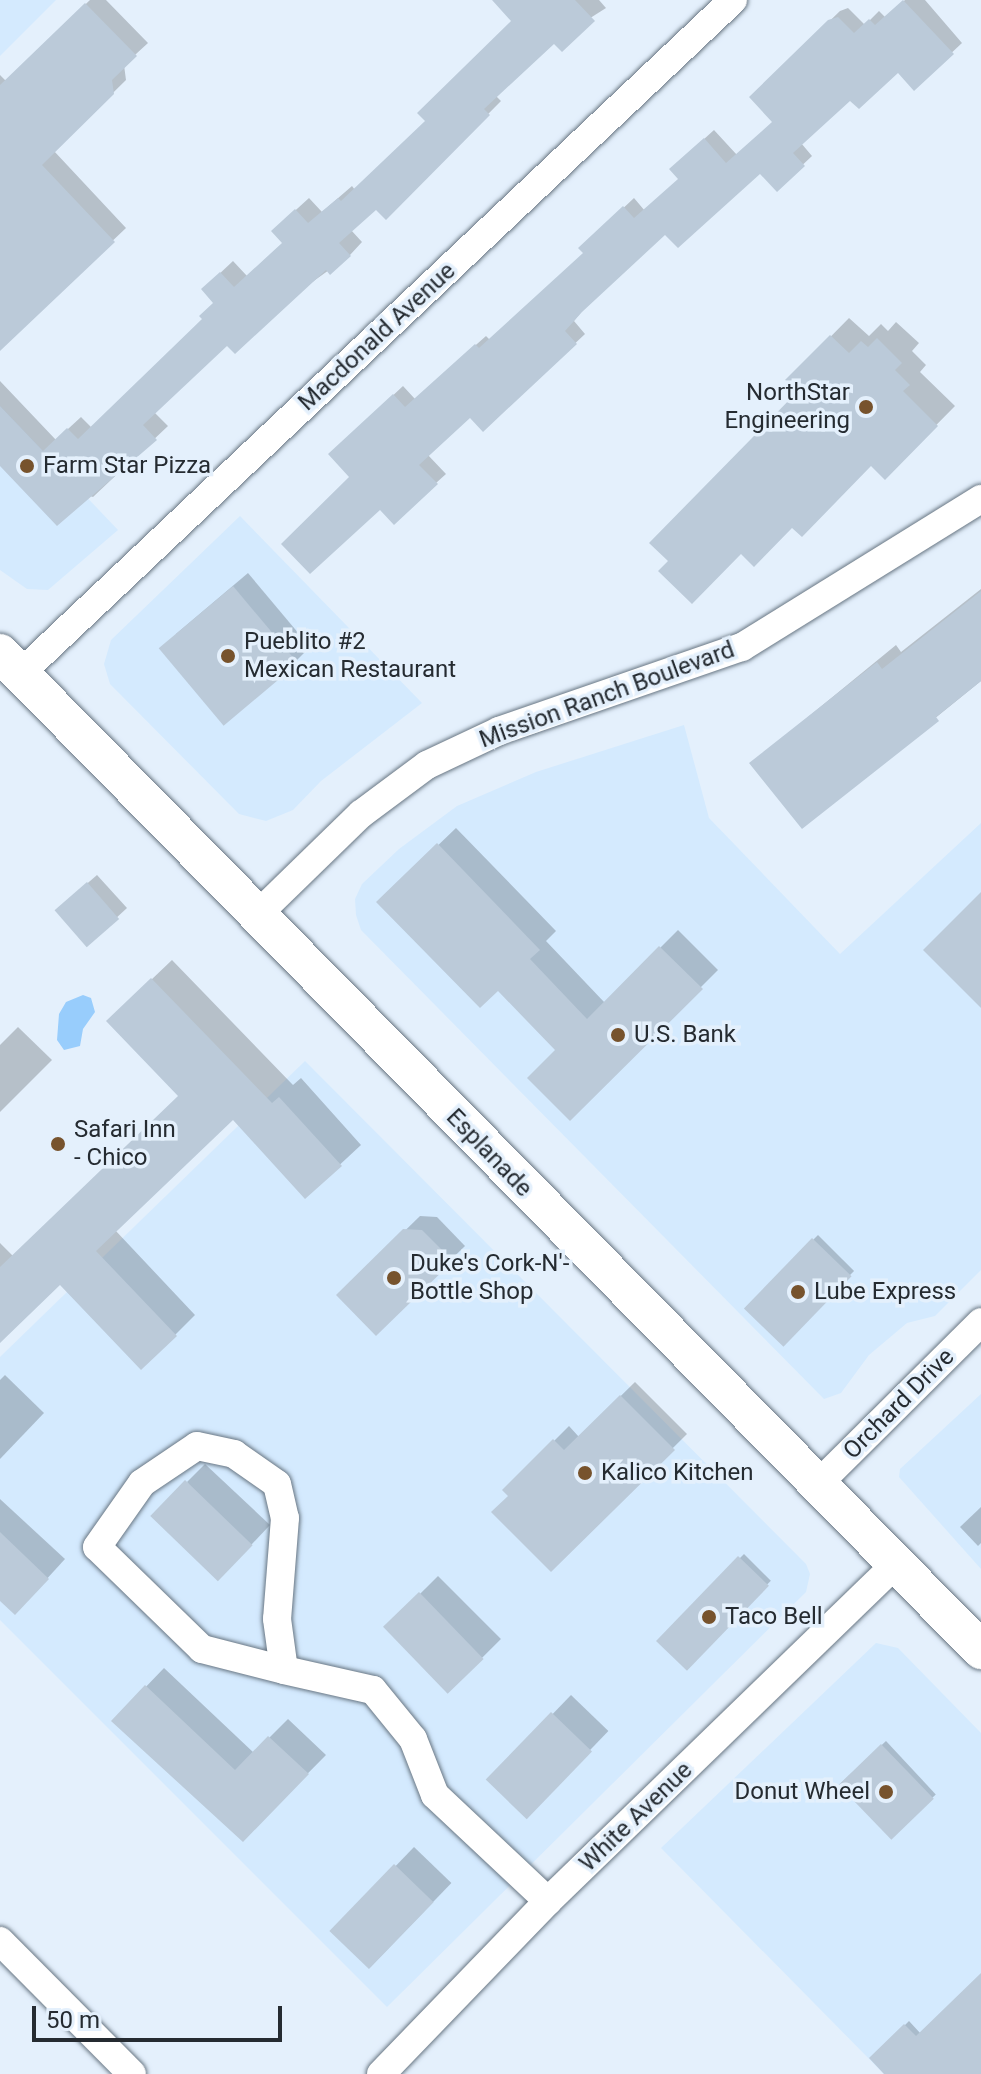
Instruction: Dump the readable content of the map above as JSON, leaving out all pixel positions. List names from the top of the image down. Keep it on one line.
{"streets":{"main road":["Esplanade"],"street":["Macdonald Avenue","Mission Ranch Boulevard","Orchard Drive","White Avenue"]},"crossings":[["Macdonald Avenue","Esplanade"],["Mission Ranch Boulevard","Esplanade"],["Esplanade","Orchard Drive"],["Esplanade","White Avenue"]],"places":["NorthStar Engineering","Farm Star Pizza","Pueblito #2 Mexican Restaurant","U.S. Bank","Safari Inn - Chico","Duke's Cork-N'- Bottle Shop","Lube Express","Kalico Kitchen","Taco Bell","Donut Wheel"],"scale_bar":"50 m"}
